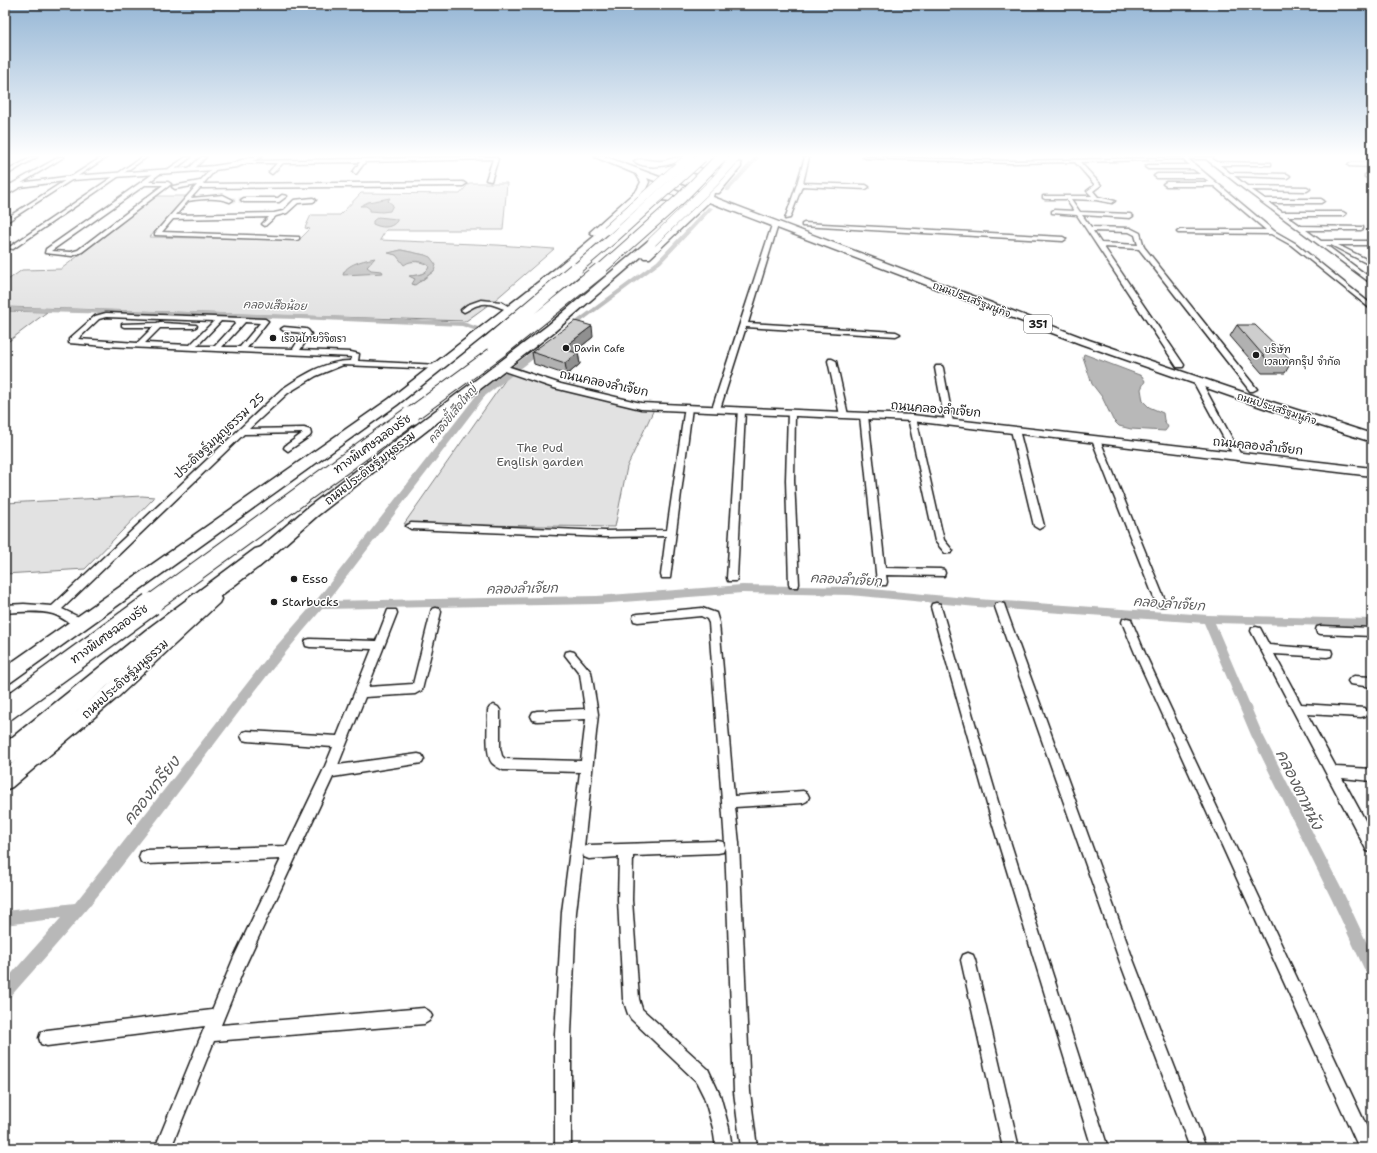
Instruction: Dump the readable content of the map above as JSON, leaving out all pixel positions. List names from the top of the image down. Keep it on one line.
{"streets":{"highway":["ทางพิเศษฉลองรัช"],"main road":["ถนนประเสริฐมนูกิจ","351","ถนนประดิษฐ์มนูธรรม"],"street":["ถนนคลองลำเจียก","ประดิษฐ์มนูญธรรม 25"]},"crossings":[["ถนนคลองลำเจียก","ถนนประดิษฐ์มนูธรรม"]],"water":["คลองเสือน้อย","คลองขี้เสือใหญ่","คลองลำเจียก","คลองตาหนัง","คลองเกรียง"],"parks":["The Pud English garden"],"places":["เรือนไทยวิจิตรา","Davin Cafe","บริษัท เวลเทคกรุ๊ป จำกัด","Esso","Starbucks"]}
